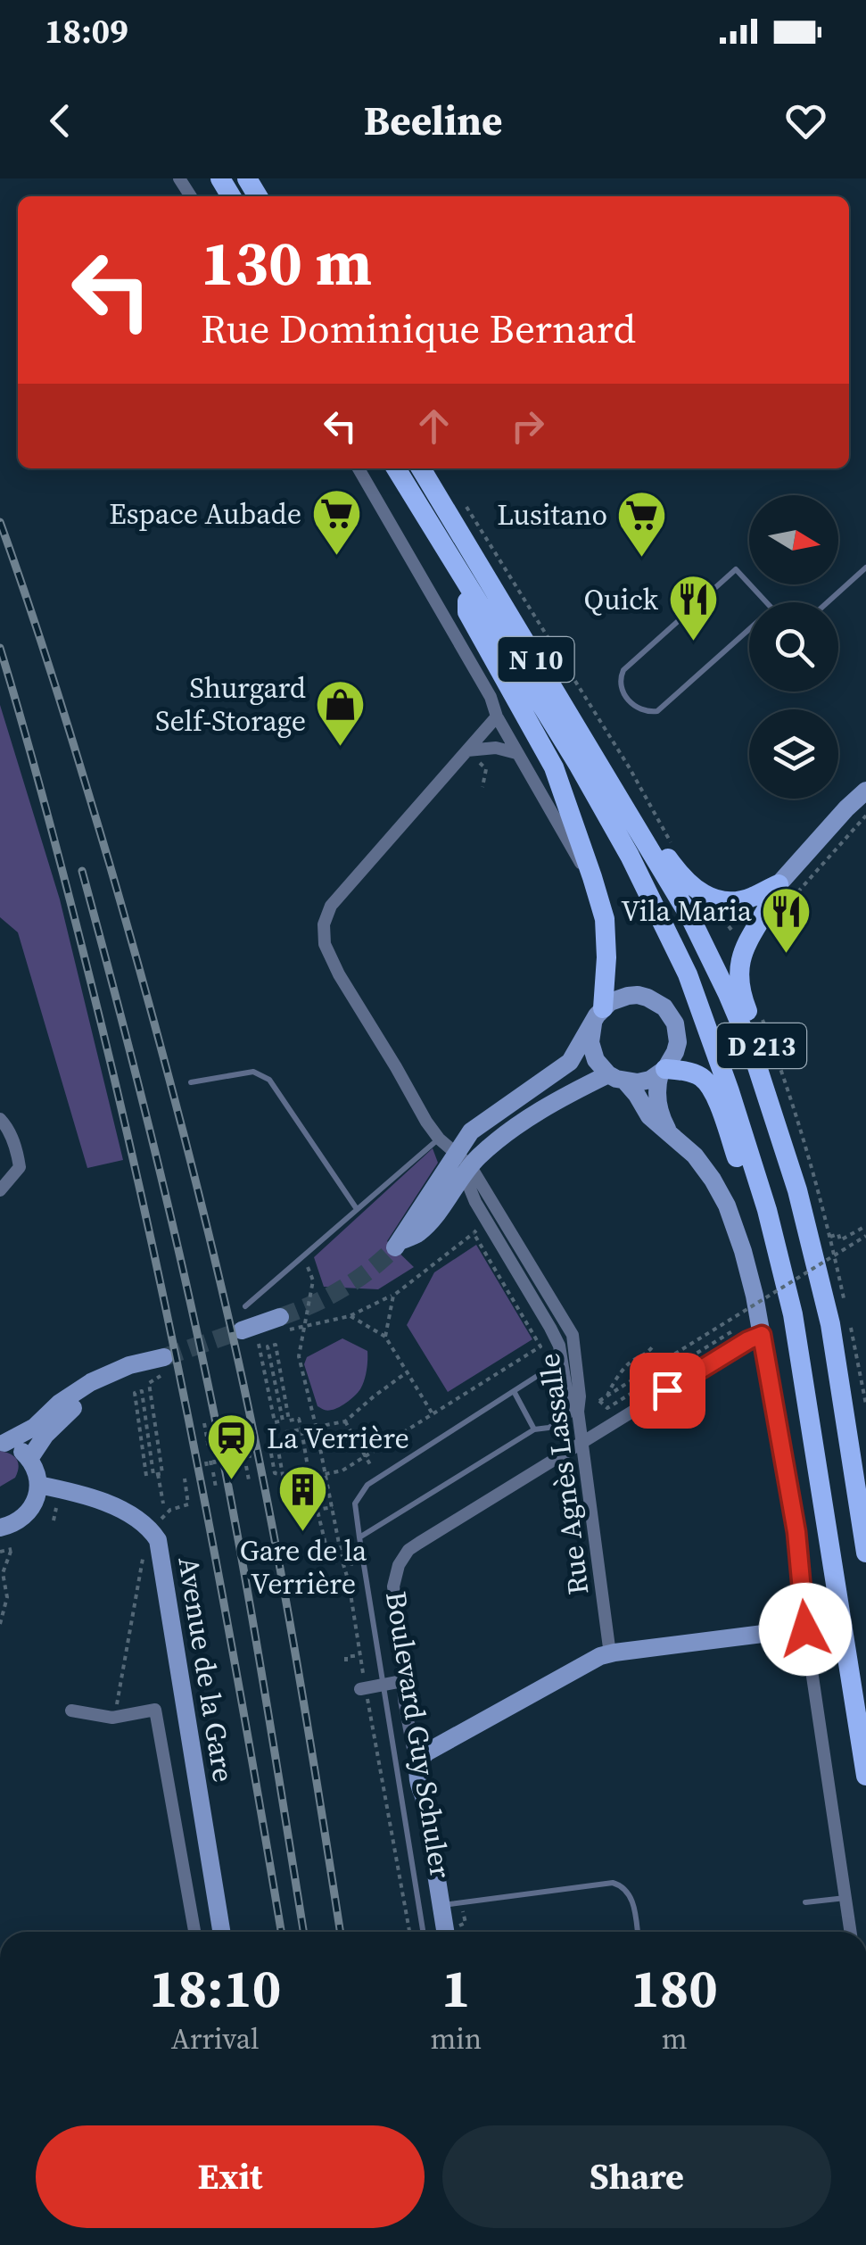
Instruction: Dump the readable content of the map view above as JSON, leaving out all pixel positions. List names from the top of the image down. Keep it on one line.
{"streets":{"main road":["N 10","D 213"],"street":["Rue Agnès Lassalle","Avenue de la Gare","Boulevard Guy Schuler"]},"crossings":[["N 10","D 213"],["Rue Agnès Lassalle","Boulevard Guy Schuler"]],"places":{"supermarket":["Espace Aubade","Lusitano"],"restaurant":["Quick","Vila Maria"],"shop":["Shurgard Self-Storage"],"station":["La Verrière"],"building":["Gare de la Verrière"]},"north":"right","page":{"status":"18:09","header":"Beeline","turn":["130 m","Rue Dominique Bernard"],"eta":["18:10","Arrival","1","min","180","m"],"buttons":["Exit","Share"]}}
